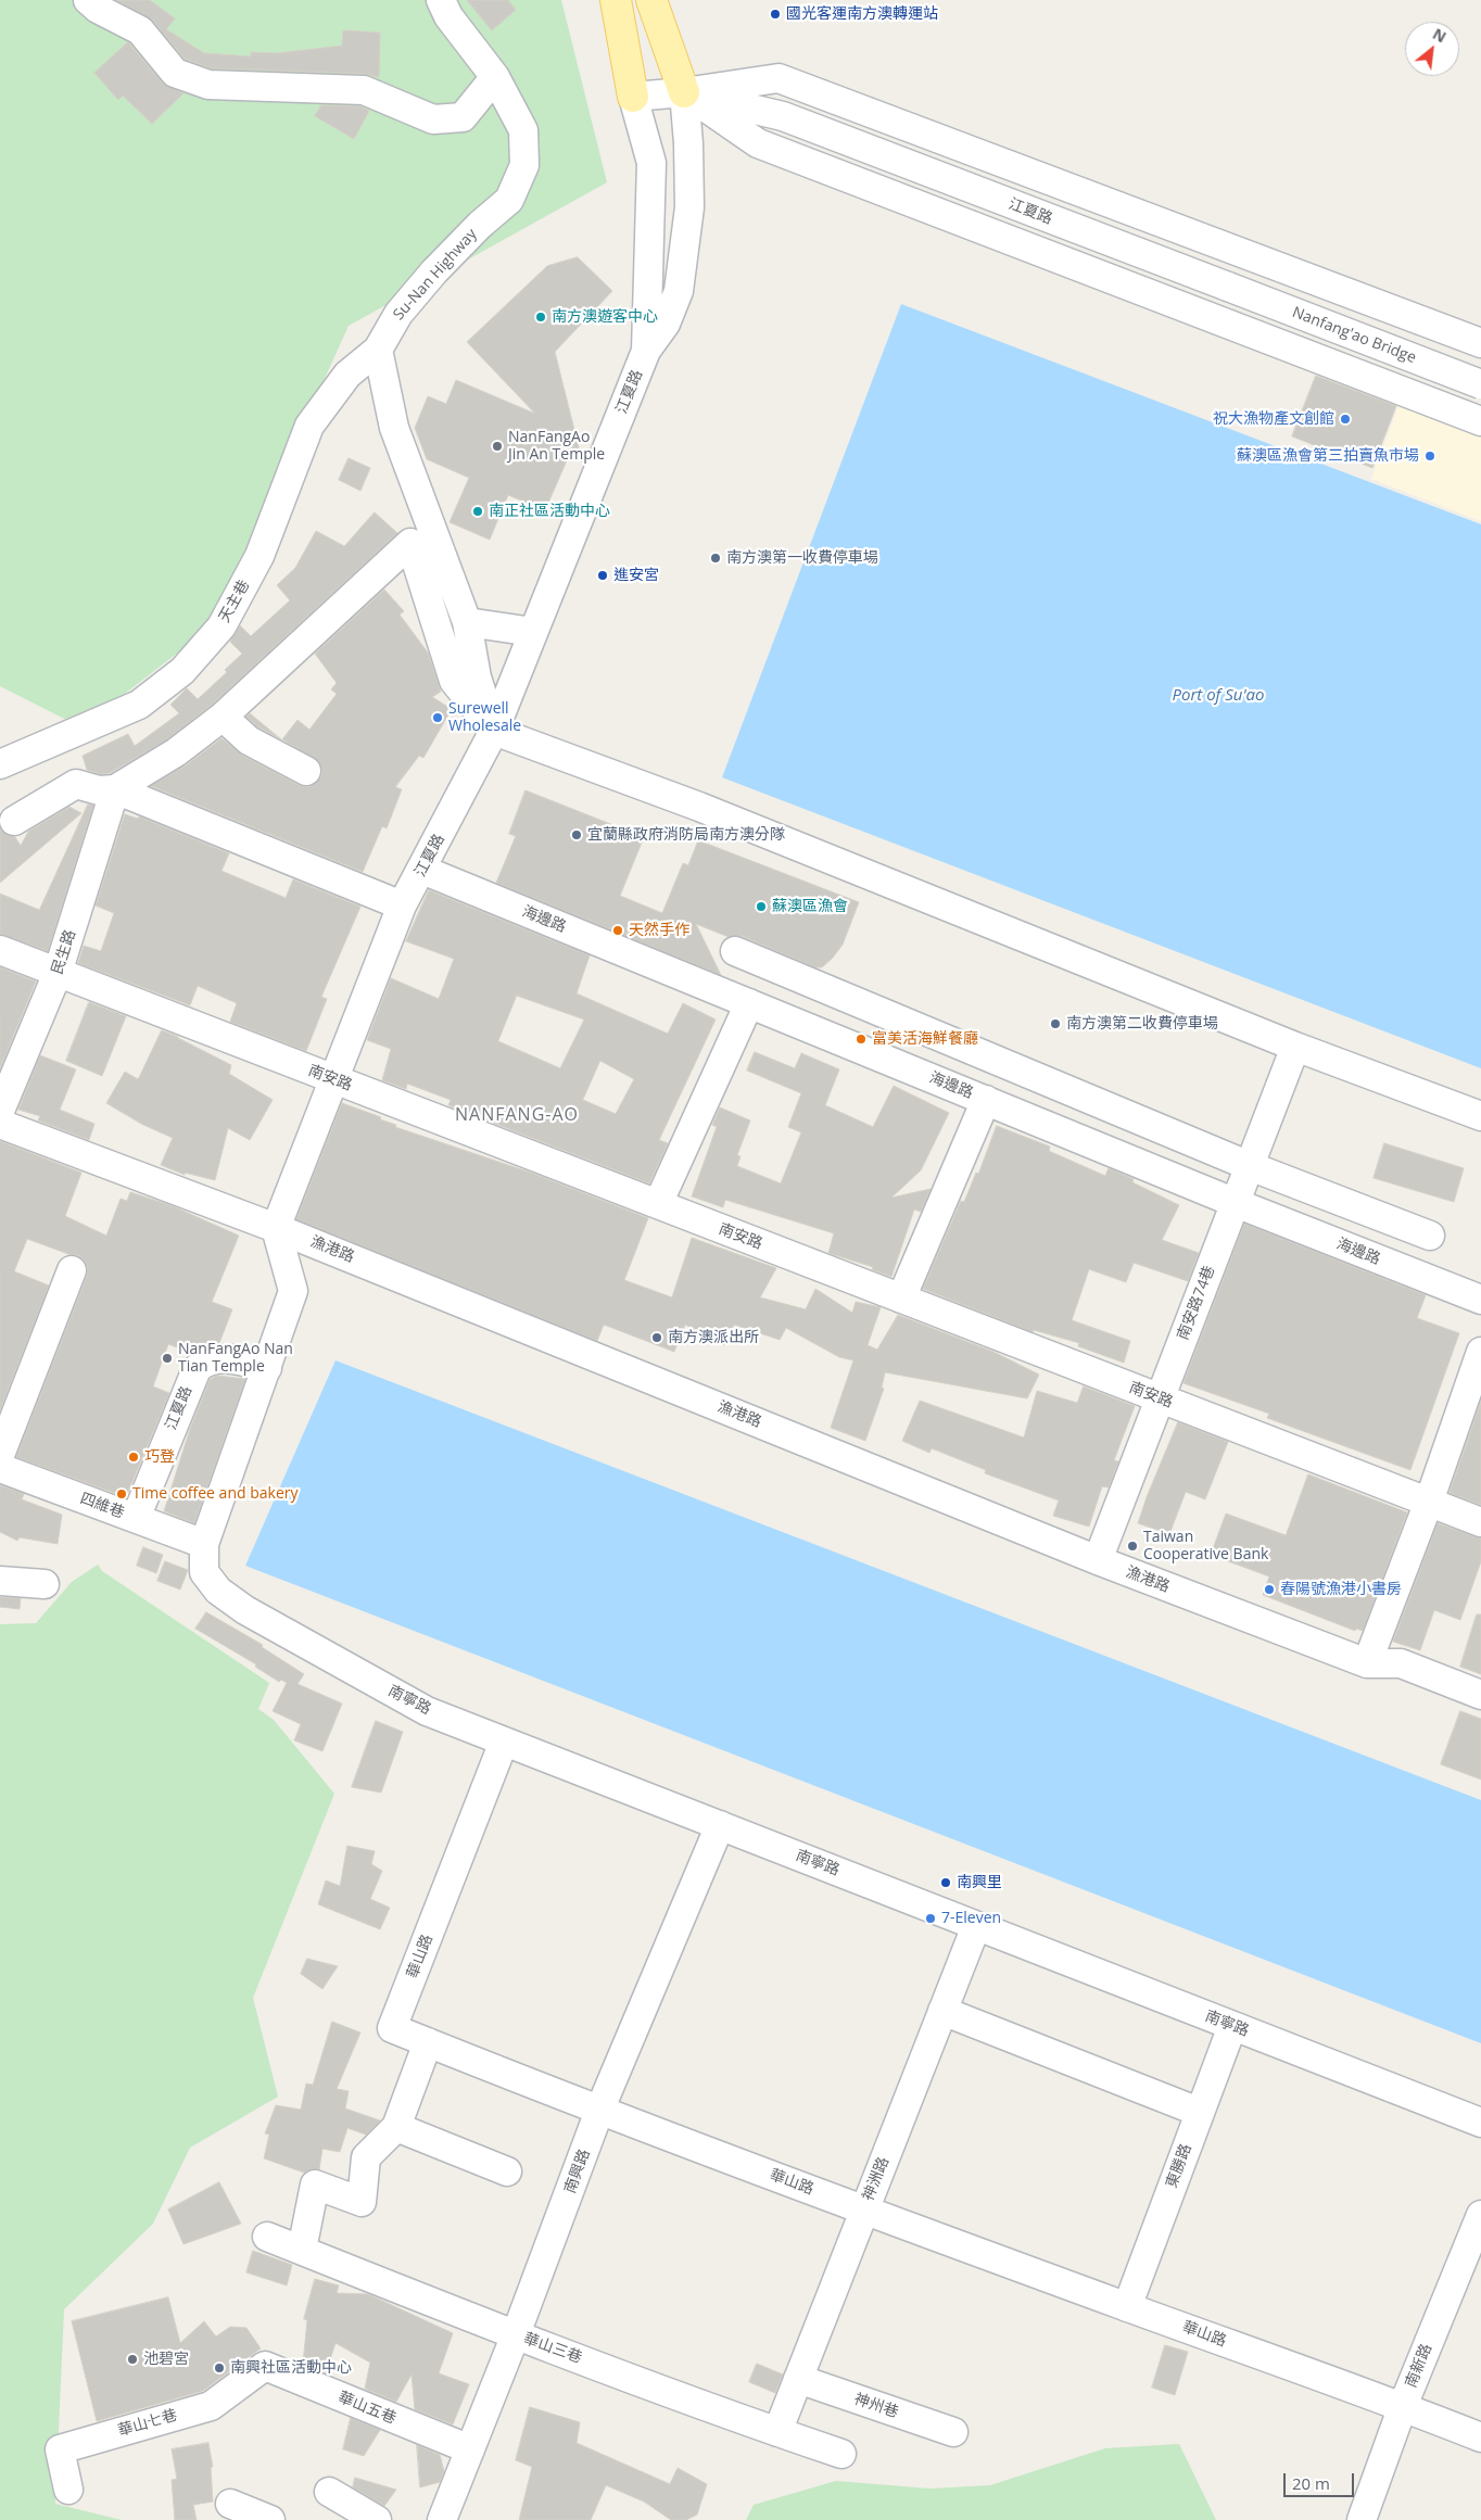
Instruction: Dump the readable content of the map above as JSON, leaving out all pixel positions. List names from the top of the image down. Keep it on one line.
{"streets":{"street":["江夏路","Su-Nan Highway","Nanfang'ao Bridge","天主巷","海邊路","民生路","南安路","漁港路","南安路74巷","四維巷","南寧路","華山路","東勝路","南興路","神洲路","華山三巷","南新路","神州巷","華山五巷","華山七巷"]},"crossings":[["江夏路","Nanfang'ao Bridge"],["江夏路","海邊路"],["江夏路","南安路"],["江夏路","漁港路"],["江夏路","四維巷"],["Su-Nan Highway","天主巷"],["海邊路","南安路74巷"],["民生路","南安路"],["南安路","南安路74巷"],["漁港路","南安路74巷"],["四維巷","南寧路"],["南寧路","華山路"],["南寧路","東勝路"],["南寧路","南興路"],["南寧路","神洲路"],["華山路","東勝路"],["華山路","南興路"],["華山路","神洲路"],["華山路","南新路"],["南興路","華山三巷"],["南興路","華山五巷"],["神洲路","華山三巷"],["神洲路","神州巷"],["華山五巷","華山七巷"]],"districts":["NANFANG-AO"],"water":["Port of Su'ao"],"places":["國光客運南方澳轉運站","南方澳遊客中心","祝大漁物產文創館","NanFangAo Jin An Temple","蘇澳區漁會第三拍賣魚市場","南正社區活動中心","南方澳第一收費停車場","進安宮","Surewell Wholesale","宜蘭縣政府消防局南方澳分隊","蘇澳區漁會","天然手作","南方澳第二收費停車場","富美活海鮮餐廳","南方澳派出所","NanFangAo Nan Tian Temple","巧登","Time coffee and bakery","Taiwan Cooperative Bank","春陽號漁港小書房","南興里","7-Eleven","池碧宮","南興社區活動中心"],"scale_bar":"20 m","north":"top right"}
